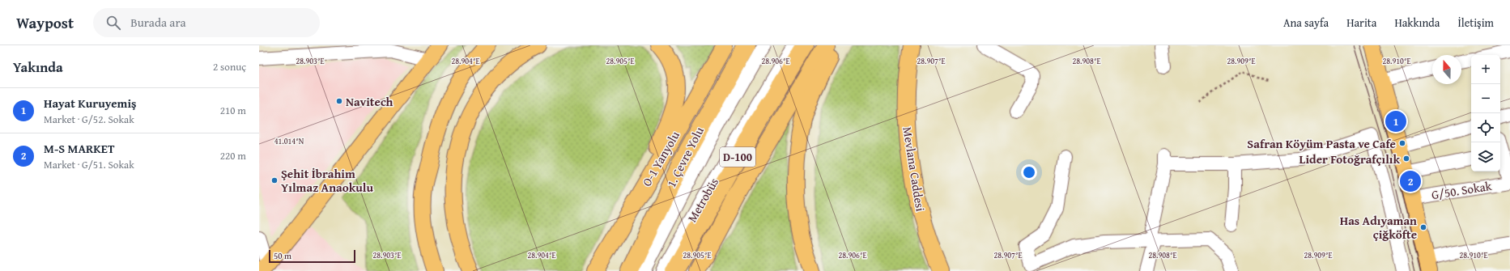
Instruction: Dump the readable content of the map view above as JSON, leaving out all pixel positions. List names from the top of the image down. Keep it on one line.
{"streets":{"highway":["1. Çevre Yolu","D-100"],"main road":["O-1 Yanyolu","Mevlana Caddesi"],"street":["G/50. Sokak","Metrobüs"]},"places":["Navitech","Safran Köyüm Pasta ve Cafe","Lider Fotoğrafçılık","Şehit İbrahim Yılmaz Anaokulu","Has Adıyaman çiğköfte"],"scale_bar":"50 m","north":"top","page":{"header":"Waypost","search":"Burada ara","nav":["Ana sayfa","Harita","Hakkında","İletişim"],"heading":["Yakında","2 sonuç"],"map_buttons":["+","−"],"list":[{"mark":"1","name":"Hayat Kuruyemiş","note":"Market · G/52. Sokak","value":"210 m"},{"mark":"2","name":"M-S MARKET","note":"Market · G/51. Sokak","value":"220 m"}],"pins":["1","2"],"scale":"50 m"},"coordinates":["28.903°E","28.907°E","28.904°E","28.905°E","28.906°E","28.908°E","28.909°E","28.910°E","41.014°N"]}
